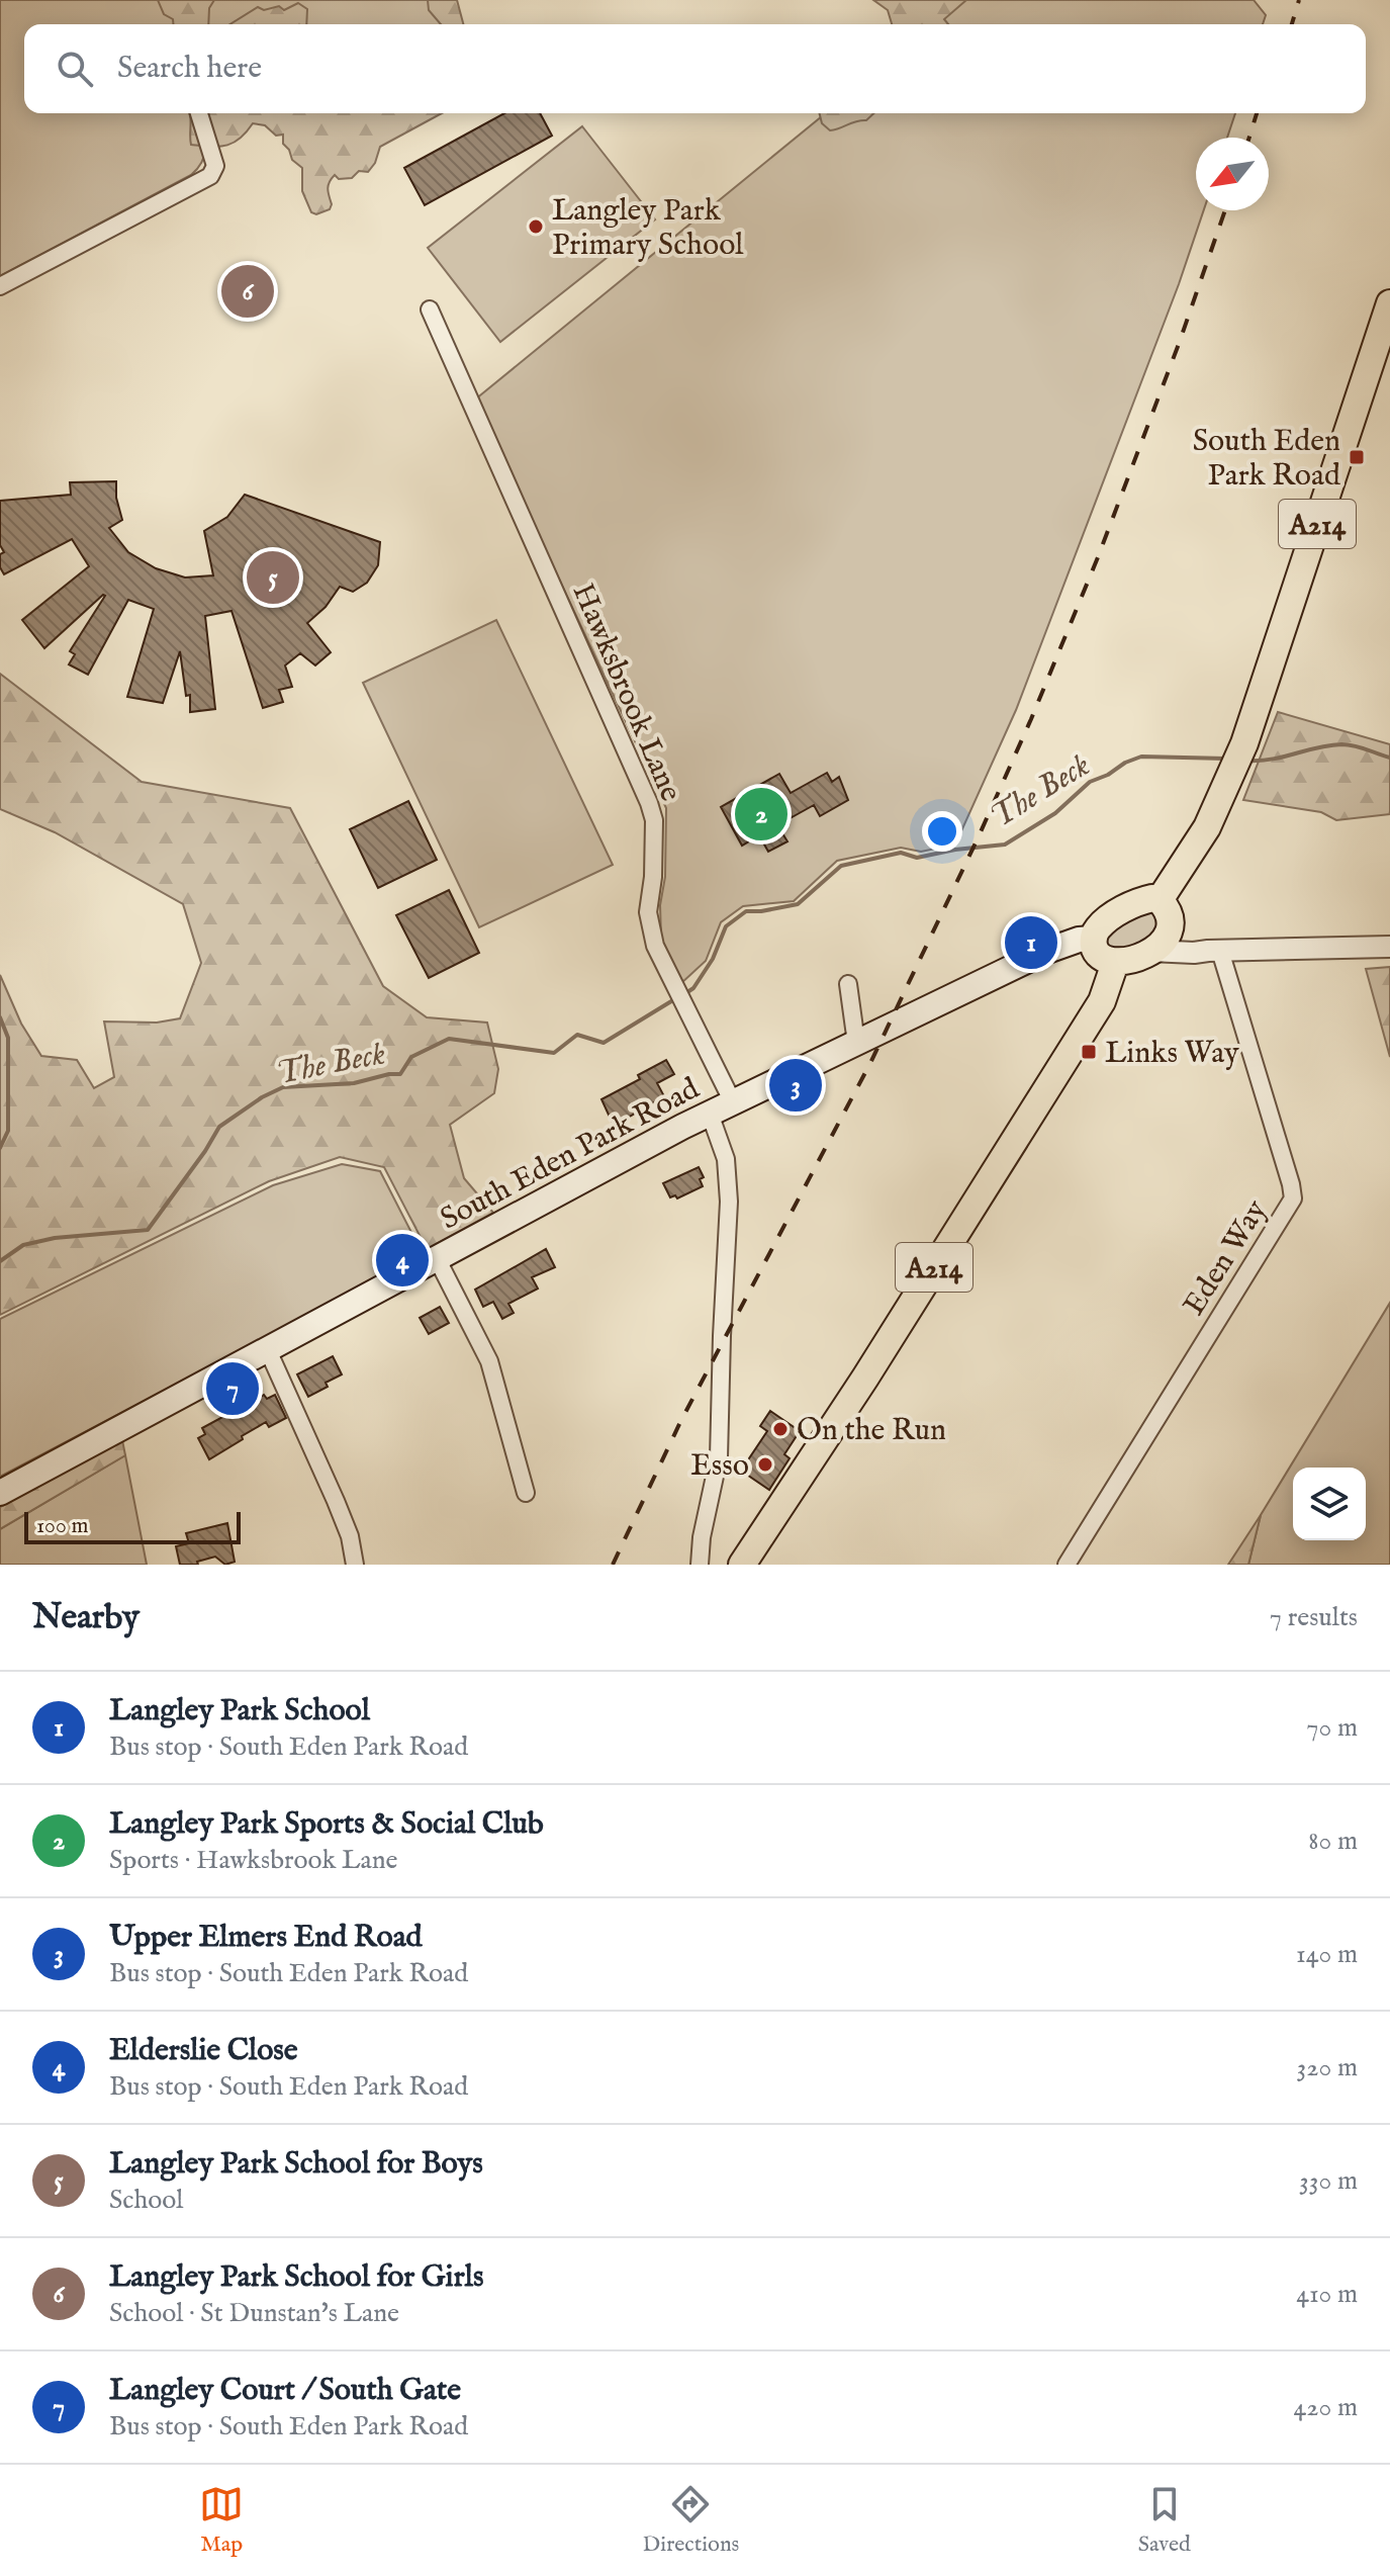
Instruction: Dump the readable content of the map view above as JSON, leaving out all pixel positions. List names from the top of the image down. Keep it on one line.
{"streets":{"main road":["A214","South Eden Park Road"],"street":["Hawksbrook Lane","Eden Way"]},"crossings":[["A214","South Eden Park Road"],["Hawksbrook Lane","South Eden Park Road"]],"water":["The Beck"],"places":{"other":["Langley Park Primary School","On the Run","Esso"],"transit":["South Eden Park Road","Links Way"]},"scale_bar":"100 m","north":"bottom left","page":{"search":"Search here","pins":["6","5","2","1","3","4","7"],"scale":"100 m","heading":["Nearby","7 results"],"list":[{"mark":"1","name":"Langley Park School","note":"Bus stop · South Eden Park Road","value":"70 m"},{"mark":"2","name":"Langley Park Sports & Social Club","note":"Sports · Hawksbrook Lane","value":"80 m"},{"mark":"3","name":"Upper Elmers End Road","note":"Bus stop · South Eden Park Road","value":"140 m"},{"mark":"4","name":"Elderslie Close","note":"Bus stop · South Eden Park Road","value":"320 m"},{"mark":"5","name":"Langley Park School for Boys","note":"School","value":"330 m"},{"mark":"6","name":"Langley Park School for Girls","note":"School · St Dunstan's Lane","value":"410 m"},{"mark":"7","name":"Langley Court / South Gate","note":"Bus stop · South Eden Park Road","value":"420 m"}],"nav":["Map","Directions","Saved"]}}
